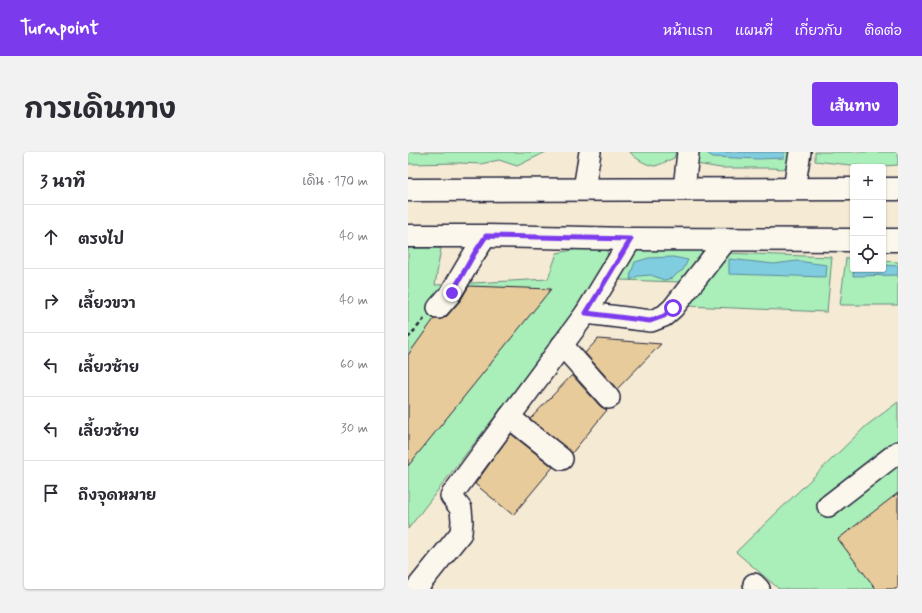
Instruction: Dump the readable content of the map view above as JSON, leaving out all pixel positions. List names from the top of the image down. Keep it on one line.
{"page":{"header":"Turnpoint","nav":["หน้าแรก","แผนที่","เกี่ยวกับ","ติดต่อ"],"title":"การเดินทาง","buttons":"เส้นทาง","heading":["3 นาที","เดิน · 170 m"],"map_buttons":["+","−"],"list":[["ตรงไป","40 m"],["เลี้ยวขวา","40 m"],["เลี้ยวซ้าย","60 m"],["เลี้ยวซ้าย","30 m"],"ถึงจุดหมาย"]}}
